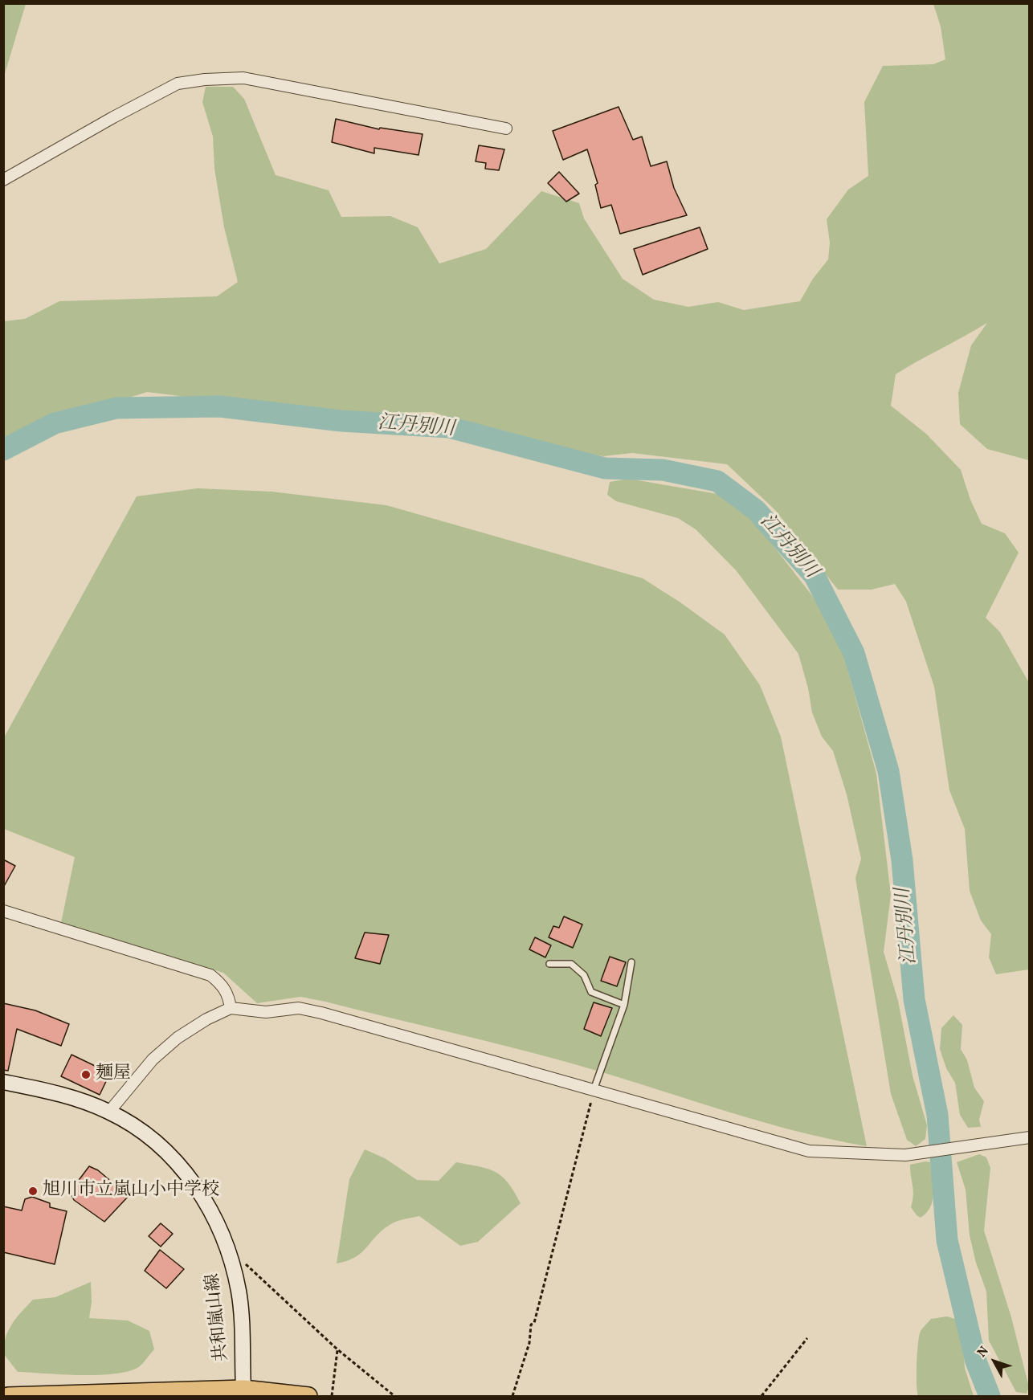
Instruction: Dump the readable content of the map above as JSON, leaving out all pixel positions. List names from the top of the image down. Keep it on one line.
{"streets":{"main road":["共和嵐山線"]},"water":["江丹別川"],"places":["麺屋","旭川市立嵐山小中学校"],"north":"top left"}
